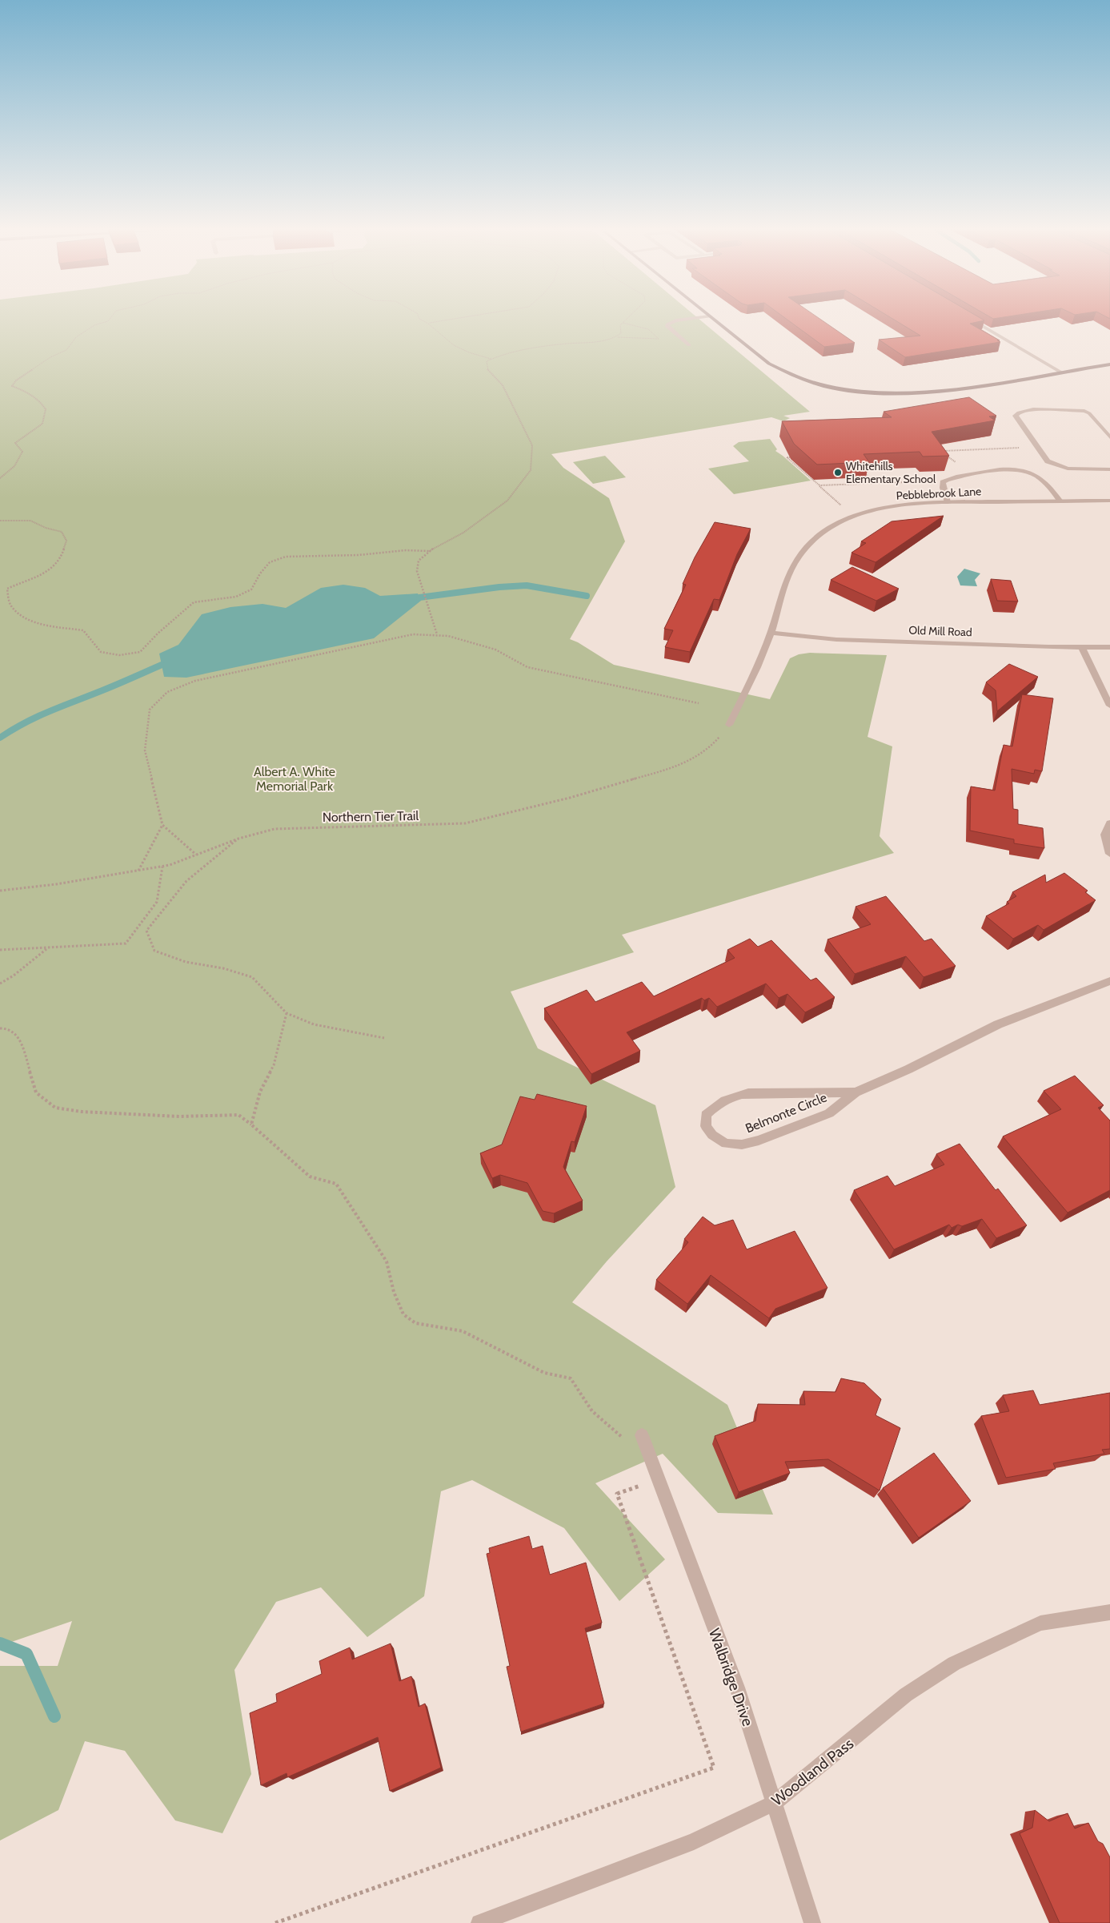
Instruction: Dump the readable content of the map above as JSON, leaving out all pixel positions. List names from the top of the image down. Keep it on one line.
{"streets":{"street":["Pebblebrook Lane","Old Mill Road","Belmonte Circle","Walbridge Drive","Woodland Pass"],"path":["Northern Tier Trail"]},"crossings":[["Pebblebrook Lane","Old Mill Road"],["Walbridge Drive","Woodland Pass"]],"parks":["Albert A. White Memorial Park"],"places":["Whitehills Elementary School"]}
